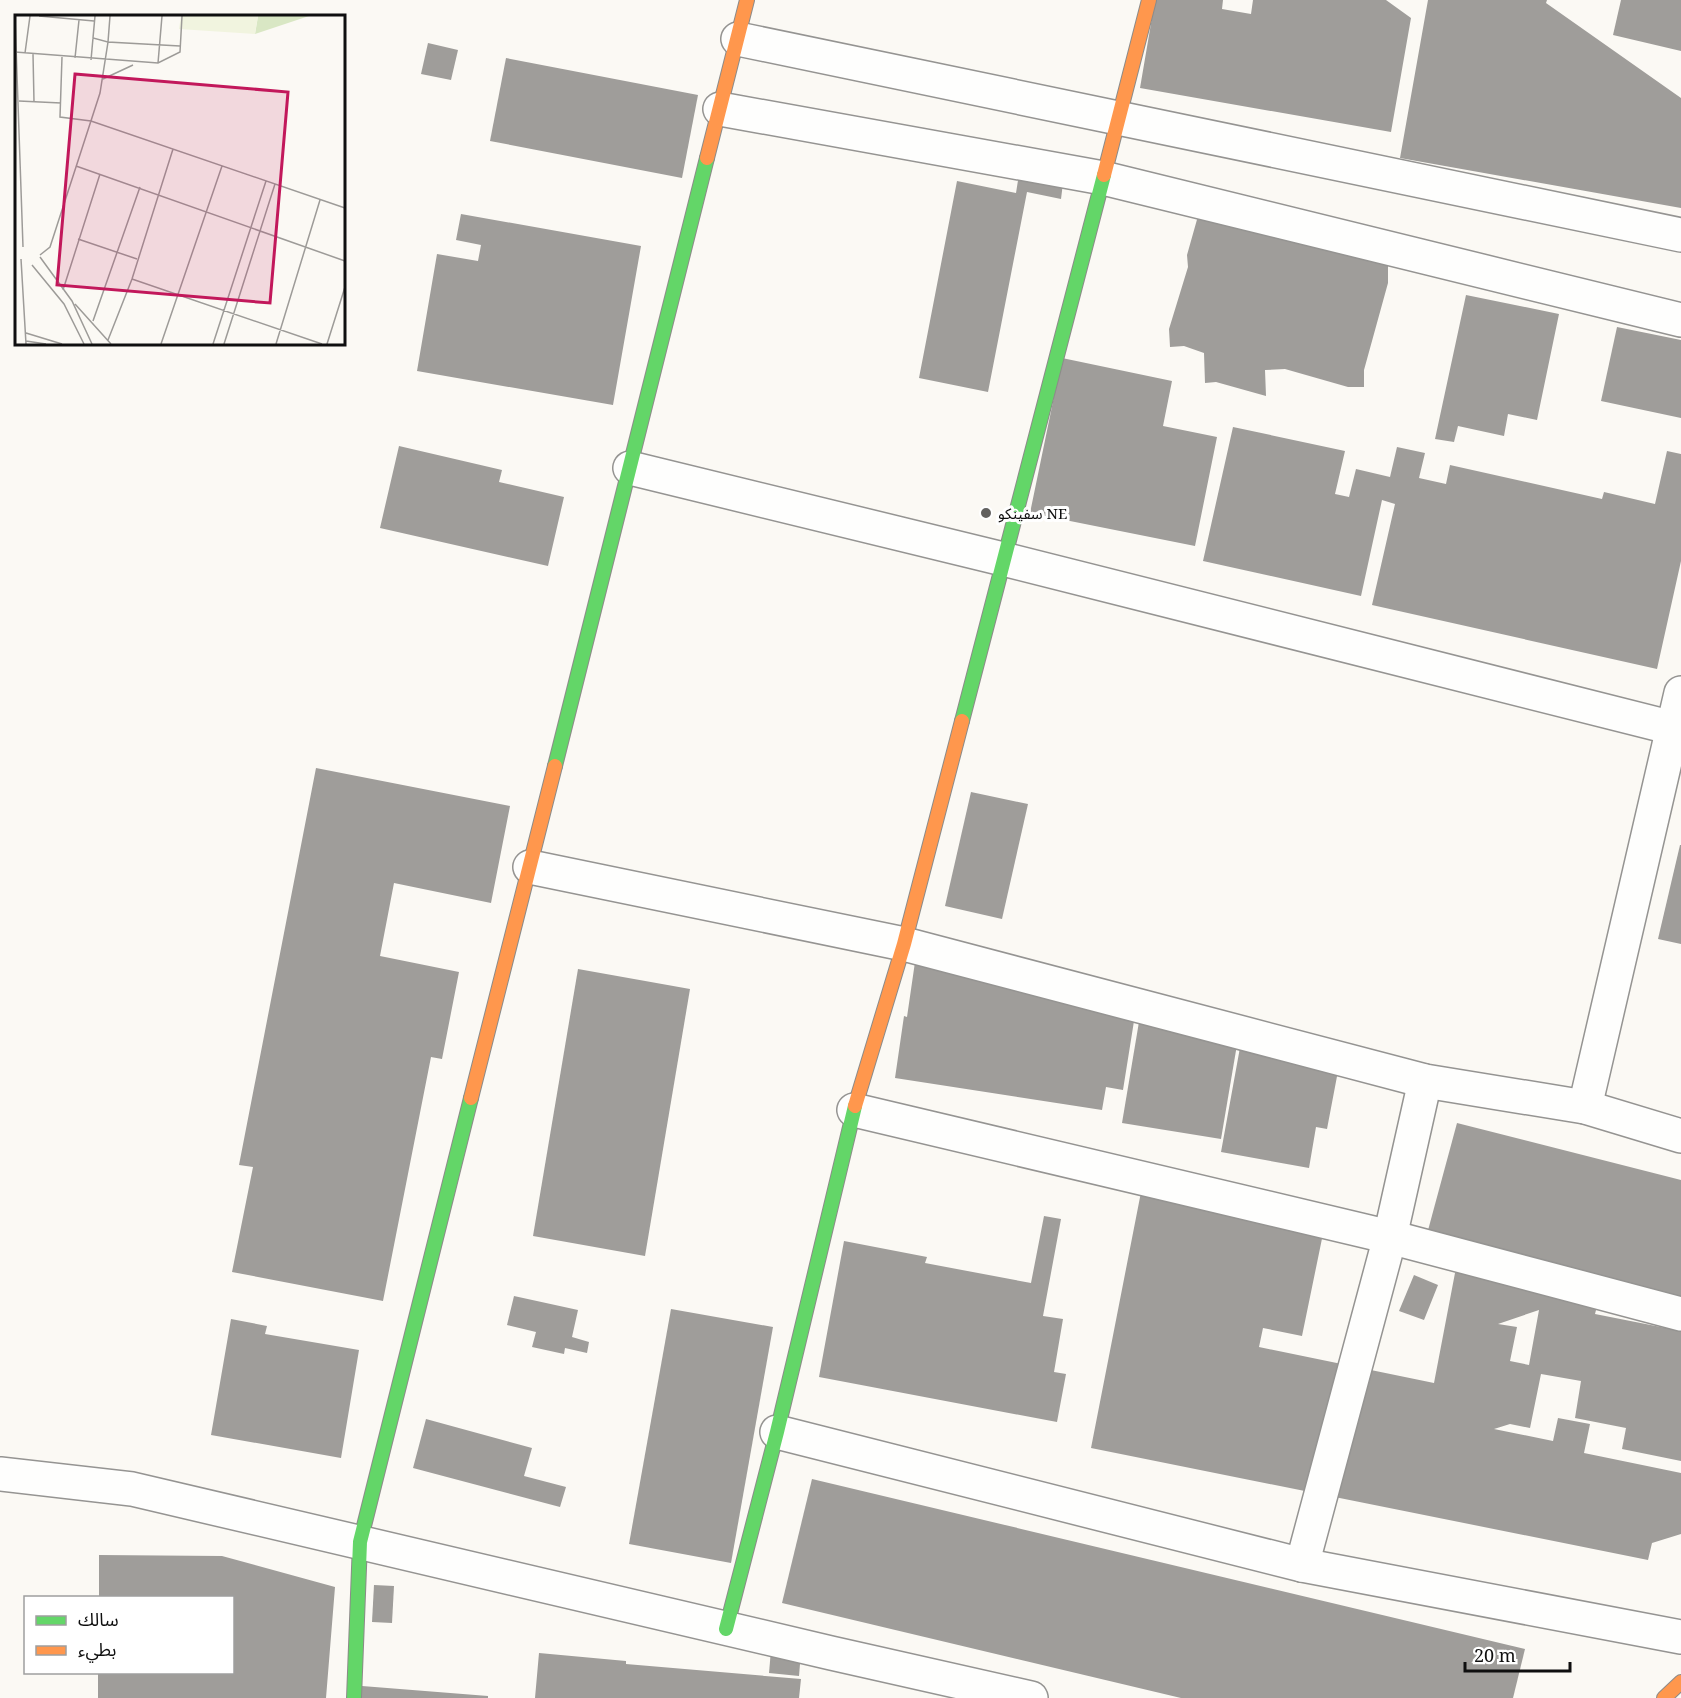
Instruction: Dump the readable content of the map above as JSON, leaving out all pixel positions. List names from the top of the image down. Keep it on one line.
{"places":["سفينكو NE"],"legend":["سالك","بطيء"],"scale_bar":"20 m"}
